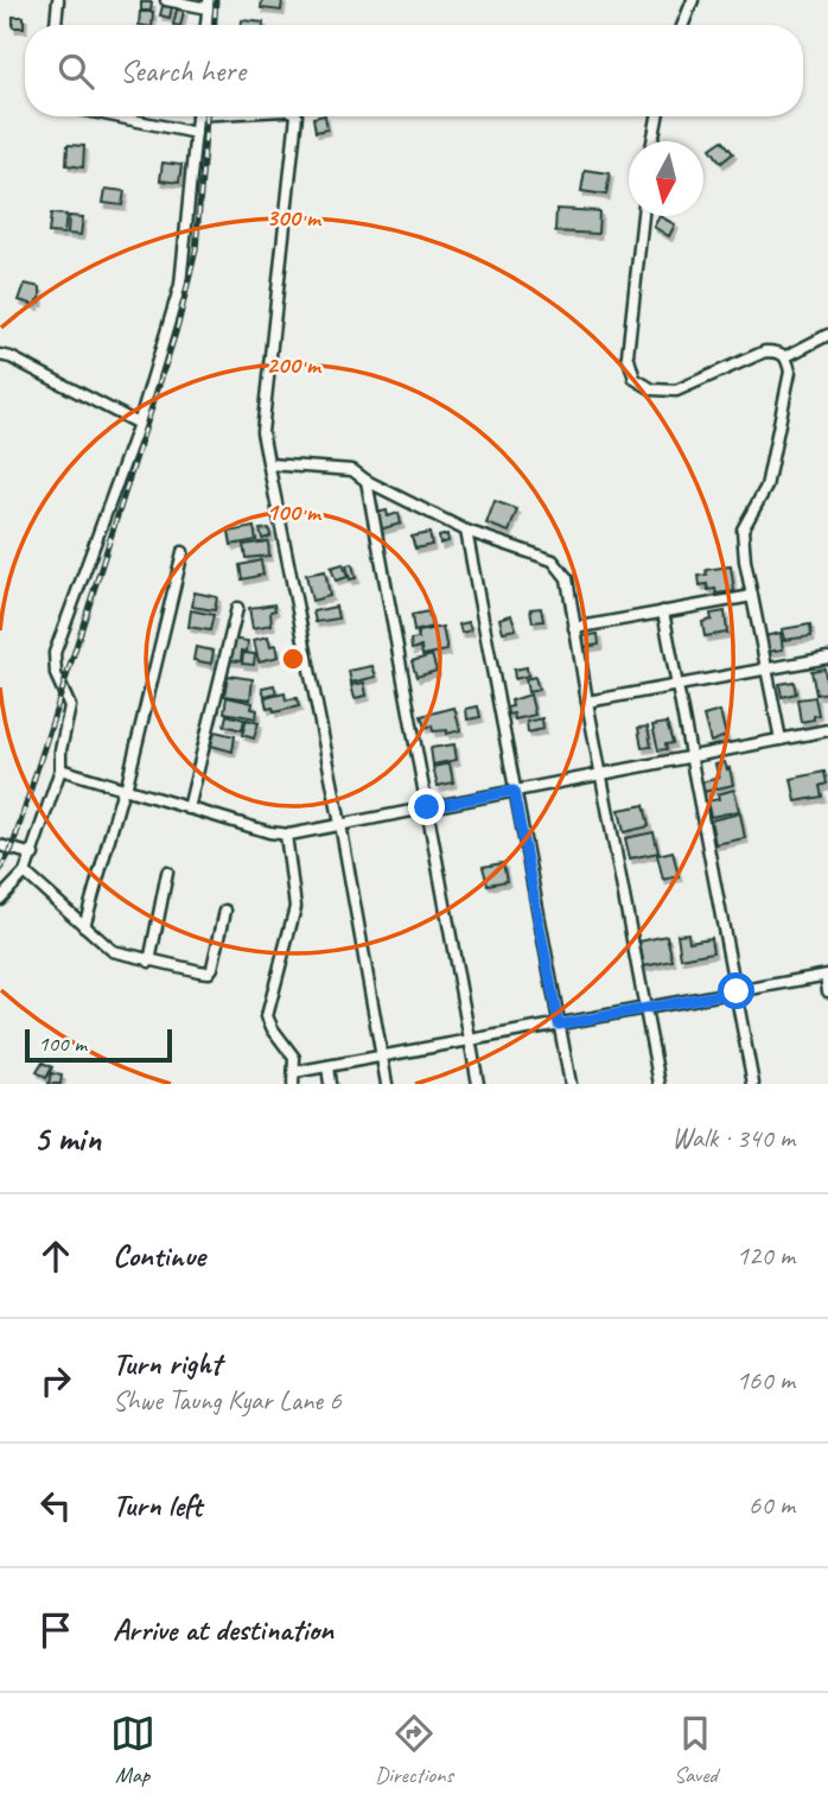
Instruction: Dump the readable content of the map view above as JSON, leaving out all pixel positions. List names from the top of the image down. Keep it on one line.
{"scale_bar":"100 m","north":"bottom","page":{"search":"Search here","scale":"100 m","heading":["5 min","Walk · 340 m"],"list":[["Continue","120 m"],["Turn right","Shwe Taung Kyar Lane 6","160 m"],["Turn left","60 m"],"Arrive at destination"],"nav":["Map","Directions","Saved"]},"rings":["300 m","200 m","100 m"]}
